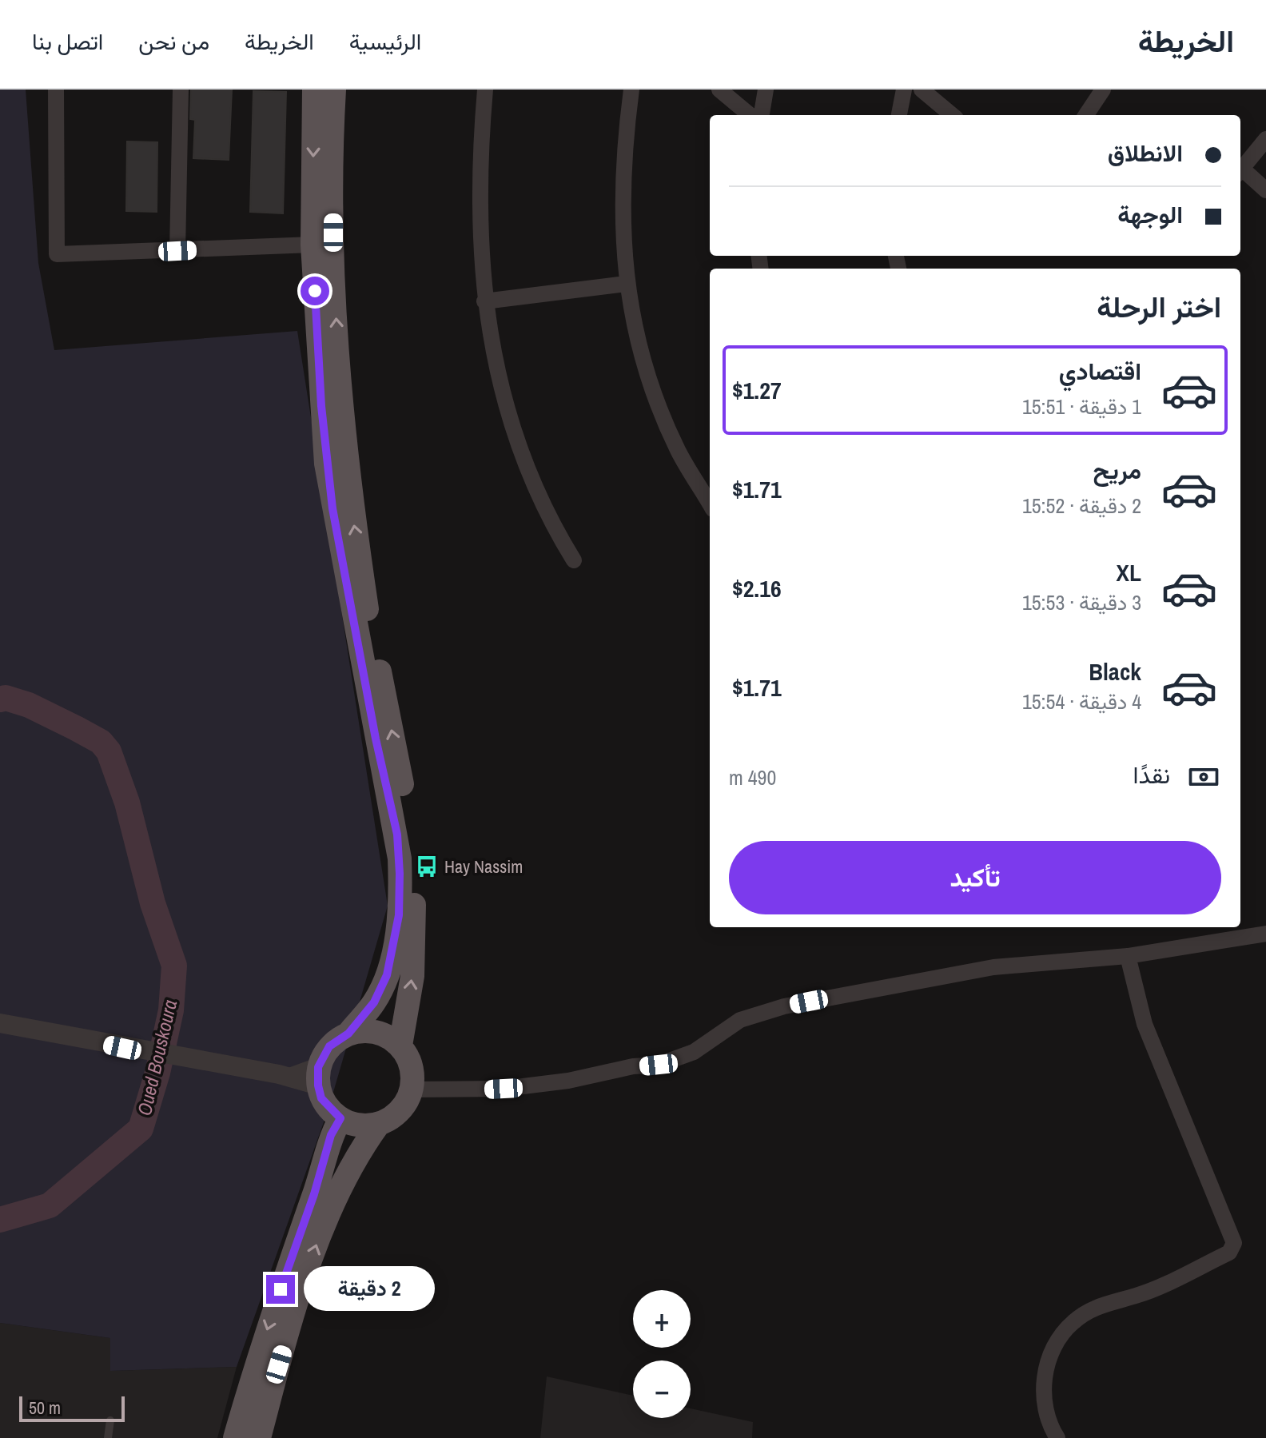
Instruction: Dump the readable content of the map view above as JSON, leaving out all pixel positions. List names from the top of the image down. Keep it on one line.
{"water":["Oued Bouskoura"],"places":{"bus stop":["Hay Nassim"]},"scale_bar":"50 m","page":{"header":"الخريطة","nav":["الرئيسية","الخريطة","من نحن","اتصل بنا"],"banner":["الانطلاق","الوجهة"],"heading":"اختر الرحلة","list":[{"name":"اقتصادي","note":"1 دقيقة · 15:51","value":"$1.27"},{"name":"مريح","note":"2 دقيقة · 15:52","value":"$1.71"},{"name":"XL","note":"3 دقيقة · 15:53","value":"$2.16"},{"name":"Black","note":"4 دقيقة · 15:54","value":"$1.71"}],"pay":["نقدًا","490 m"],"buttons":"تأكيد","bubble":"2 دقيقة","map_buttons":["+","−"],"scale":"50 m"}}
